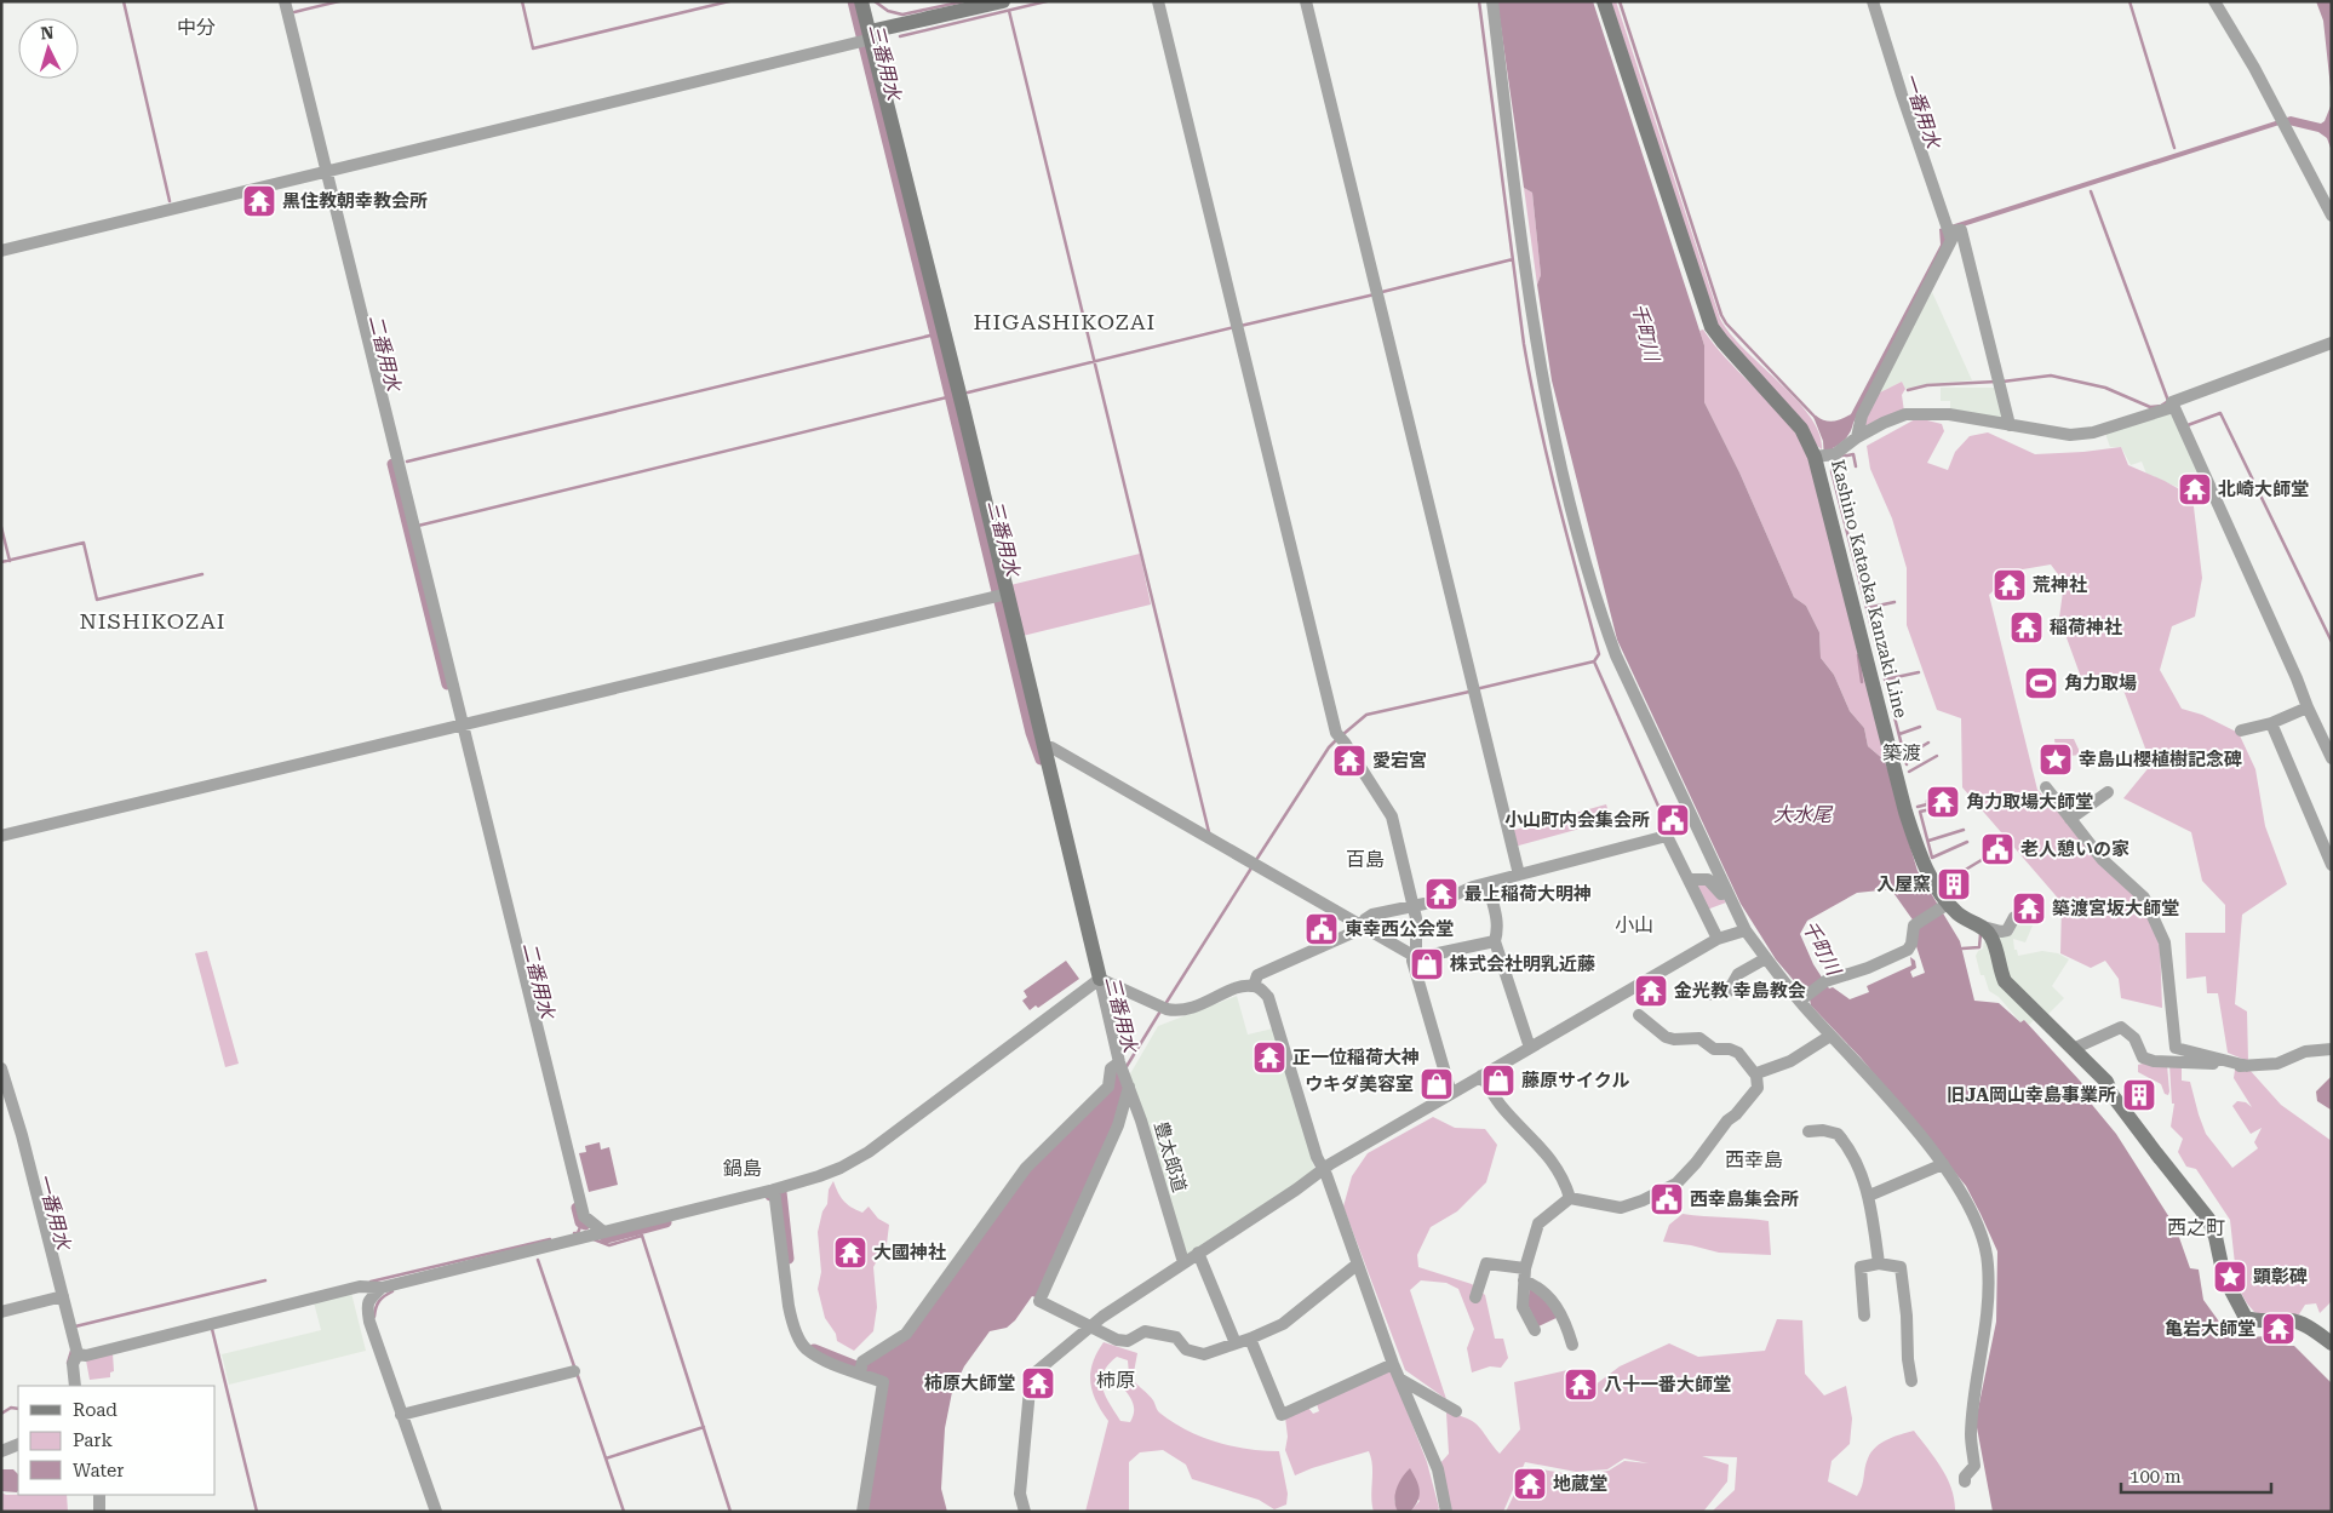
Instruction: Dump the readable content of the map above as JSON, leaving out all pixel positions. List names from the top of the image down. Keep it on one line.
{"streets":{"main road":["Kashino Kataoka Kanzaki Line"],"street":["豊太郎道"]},"districts":["中分","HIGASHIKOZAI","NISHIKOZAI","築渡","百島","小山","西幸島","鍋島","西之町","柿原"],"water":["三番用水","一番用水","千町川","二番用水","大水尾"],"places":{"temple":["黒住教朝幸教会所","北崎大師堂","荒神社","稲荷神社","愛宕宮","角力取場大師堂","最上稲荷大明神","築渡宮坂大師堂","金光教 幸島教会","正一位稲荷大神","大國神社","亀岩大師堂","柿原大師堂","八十一番大師堂","地蔵堂"],"sports":["角力取場"],"place":["幸島山櫻植樹記念碑","顕彰碑"],"public building":["小山町内会集会所","老人憩いの家","東幸西公会堂","西幸島集会所"],"building":["入屋窯","旧JA岡山幸島事業所"],"shop":["株式会社明乳近藤","藤原サイクル","ウキダ美容室"]},"legend":["Road","Park","Water"],"scale_bar":"100 m","north":"top"}
